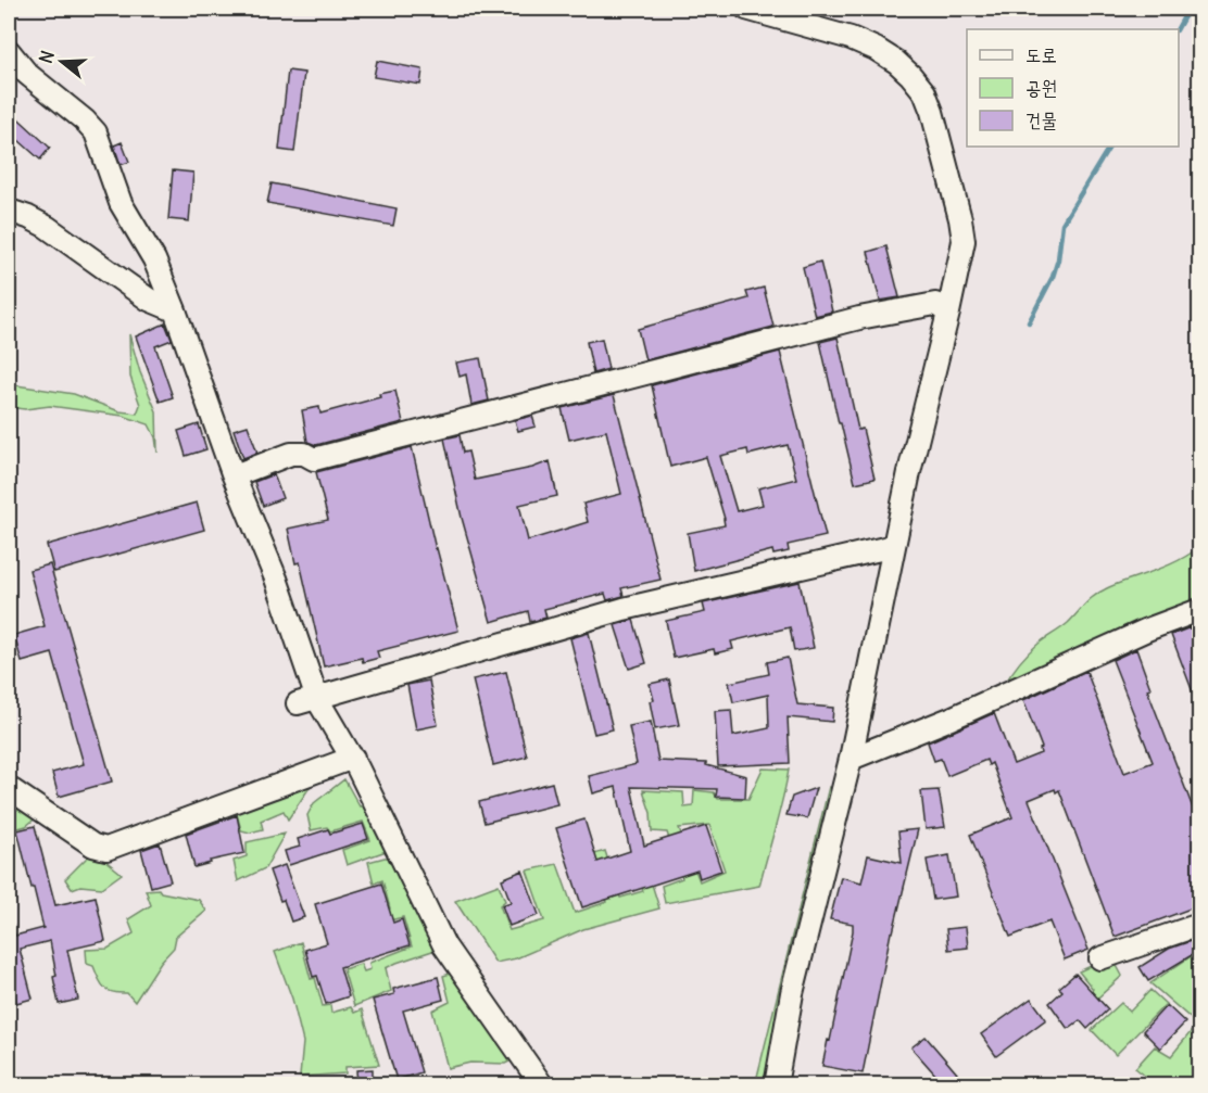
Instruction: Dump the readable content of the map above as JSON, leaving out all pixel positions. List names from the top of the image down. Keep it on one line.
{"legend":["도로","공원","건물"],"north":"left"}
